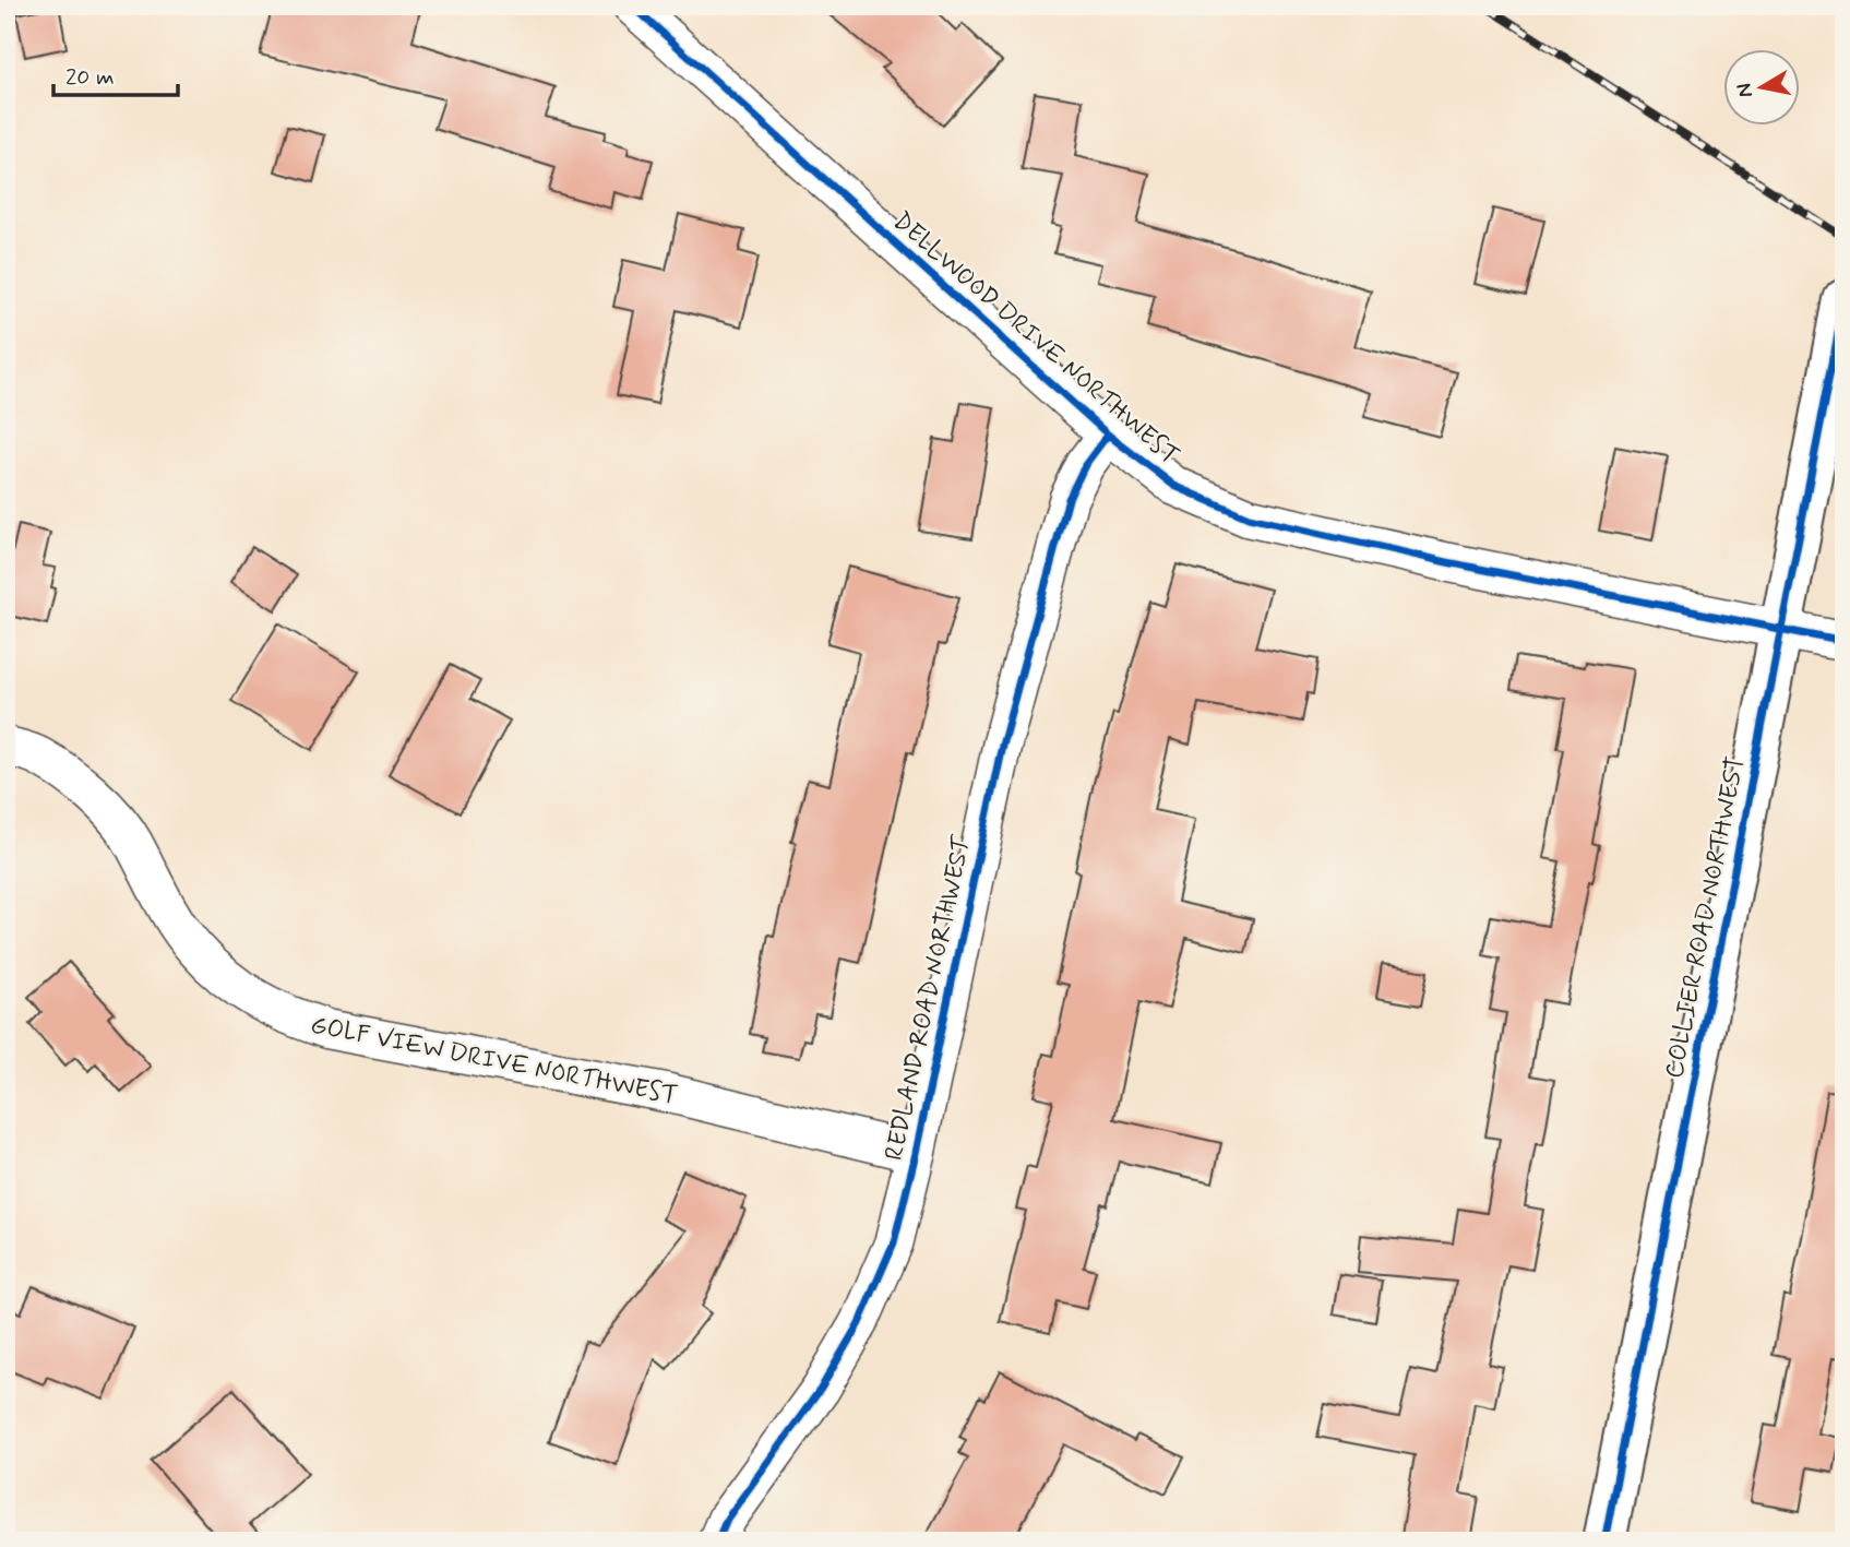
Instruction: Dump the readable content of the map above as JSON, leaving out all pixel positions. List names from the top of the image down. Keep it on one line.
{"streets":{"street":["DELLWOOD DRIVE NORTHWEST","COLLIER ROAD NORTHWEST","REDLAND ROAD NORTHWEST","GOLF VIEW DRIVE NORTHWEST"]},"crossings":[["DELLWOOD DRIVE NORTHWEST","COLLIER ROAD NORTHWEST"],["DELLWOOD DRIVE NORTHWEST","REDLAND ROAD NORTHWEST"],["REDLAND ROAD NORTHWEST","GOLF VIEW DRIVE NORTHWEST"]],"scale_bar":"20 m","north":"left"}
